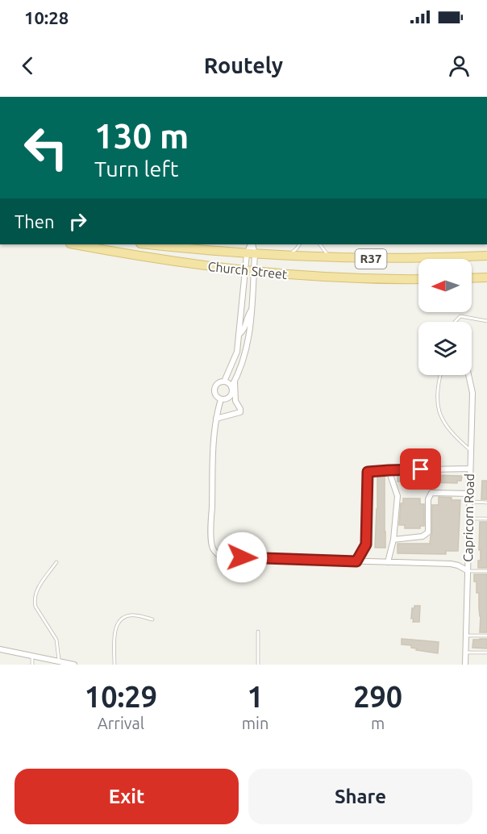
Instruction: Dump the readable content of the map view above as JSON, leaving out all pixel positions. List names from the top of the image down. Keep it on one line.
{"streets":{"main road":["R37","Church Street"],"street":["Capricorn Road"]},"north":"left","page":{"status":"10:28","header":"Routely","turn":["130 m","Turn left"],"then":"Then","eta":["10:29","Arrival","1","min","290","m"],"buttons":["Exit","Share"]}}
